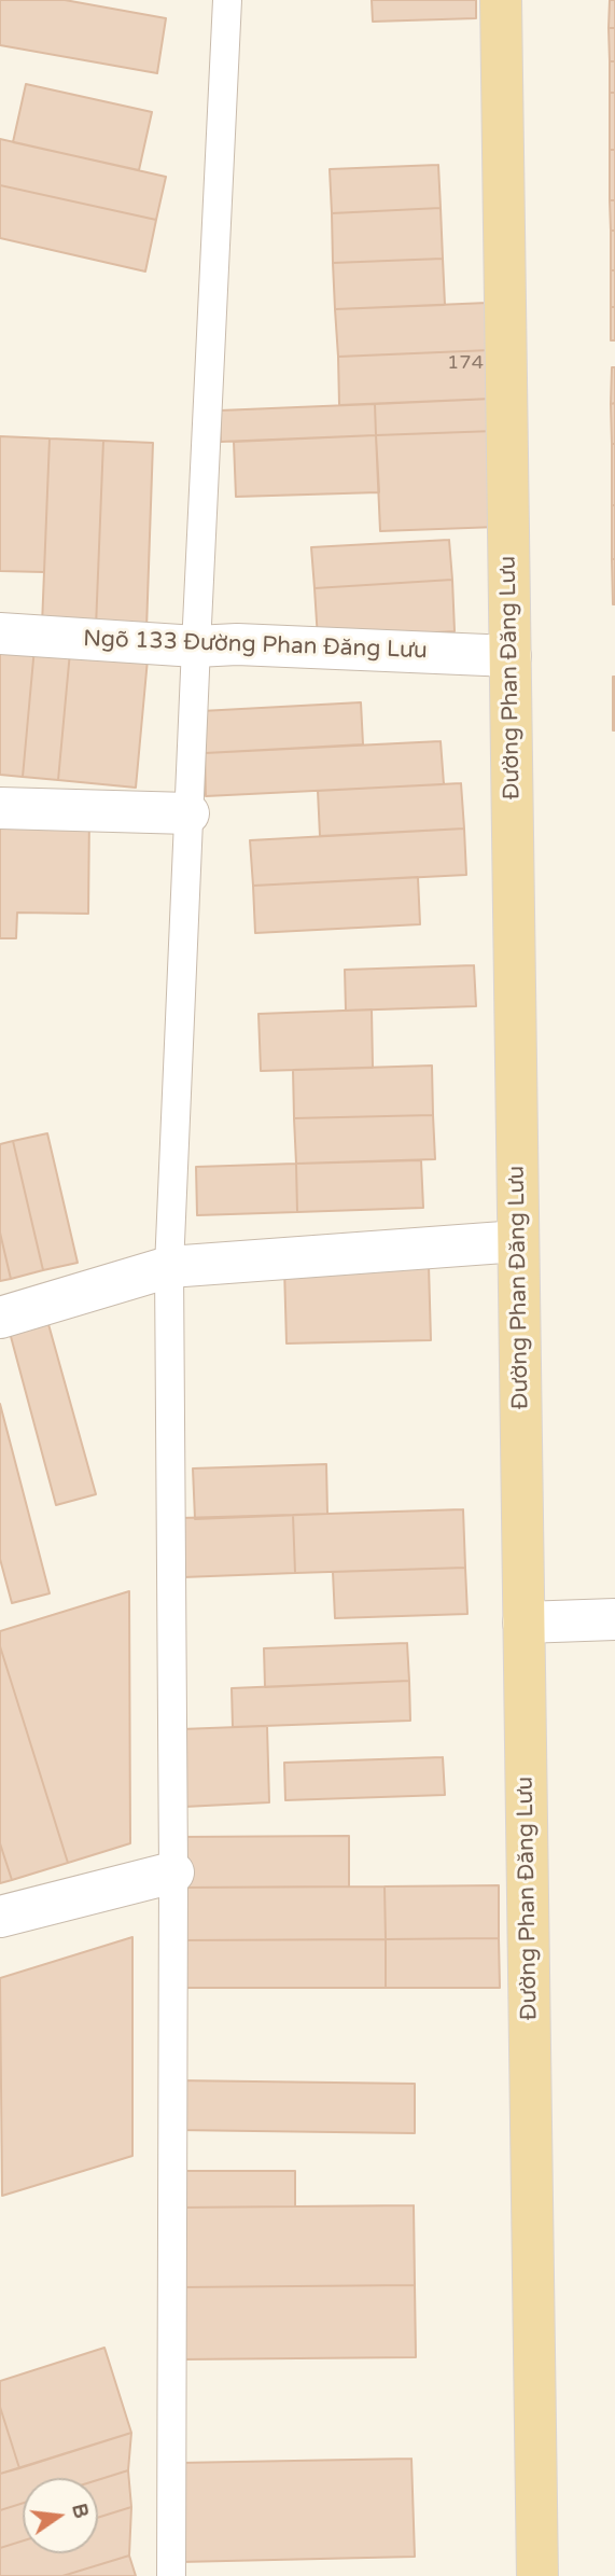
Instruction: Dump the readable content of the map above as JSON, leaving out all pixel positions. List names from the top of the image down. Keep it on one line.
{"streets":{"main road":["Đường Phan Đăng Lưu"],"street":["Ngõ 133 Đường Phan Đăng Lưu"]},"crossings":[["Ngõ 133 Đường Phan Đăng Lưu","Đường Phan Đăng Lưu"]],"house_numbers":["174"],"north":"right"}
